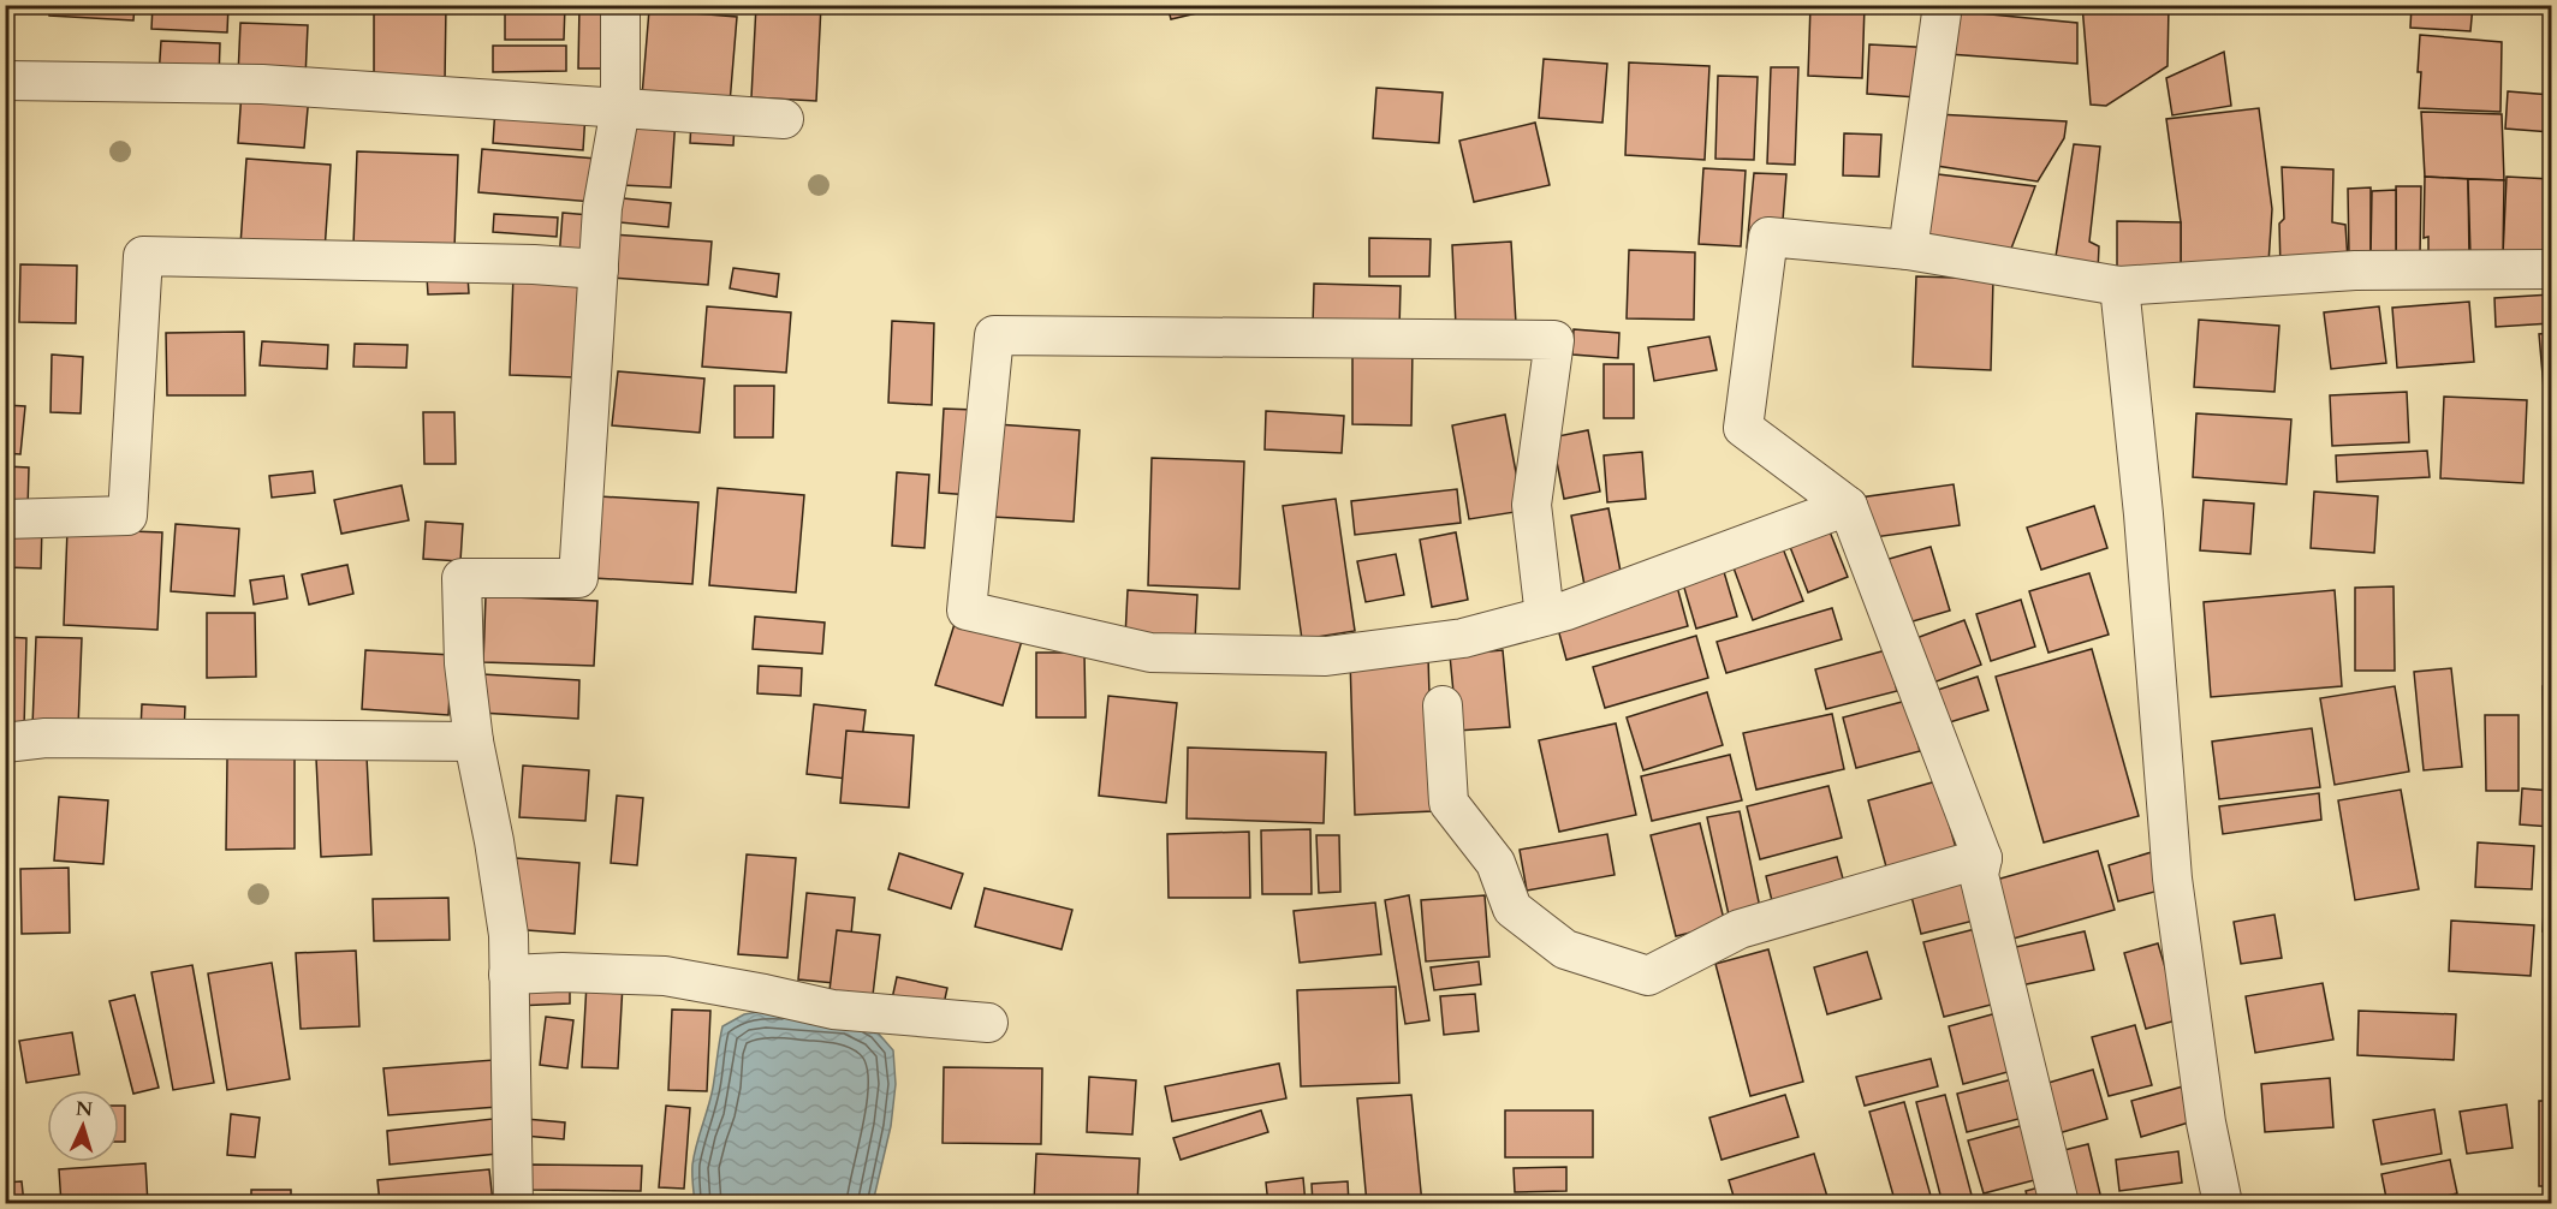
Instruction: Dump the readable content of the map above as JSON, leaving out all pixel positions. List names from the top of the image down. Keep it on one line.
{"north":"top"}
